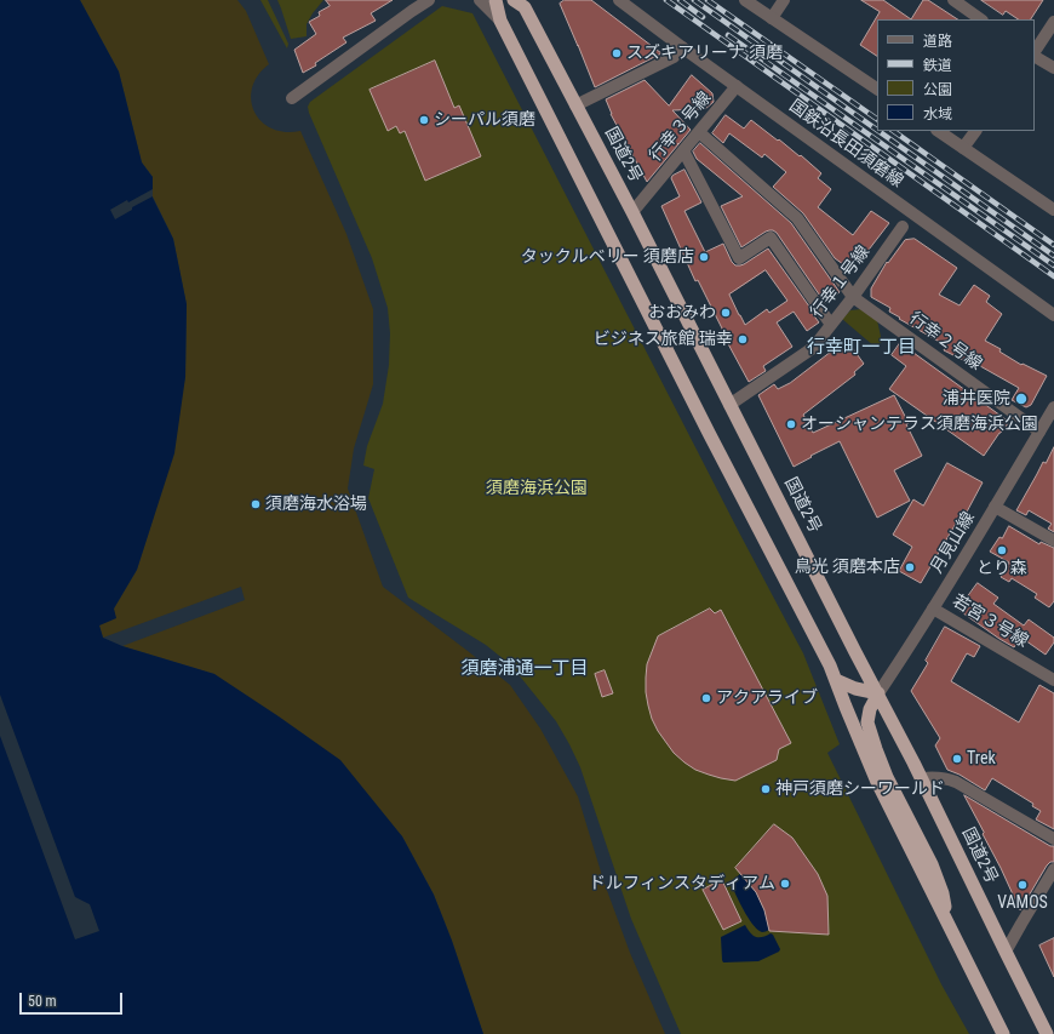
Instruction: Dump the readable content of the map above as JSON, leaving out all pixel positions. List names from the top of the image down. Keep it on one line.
{"streets":{"highway":["国道2号"],"street":["行幸３号線","国鉄沿長田須磨線","行幸１号線","行幸２号線","月見山線","若宮３号線"]},"crossings":[["行幸３号線","国鉄沿長田須磨線"],["行幸３号線","国道2号"],["行幸３号線","行幸２号線"],["国道2号","行幸１号線"],["国道2号","月見山線"],["行幸１号線","行幸２号線"],["行幸２号線","月見山線"],["月見山線","若宮３号線"]],"districts":["行幸町一丁目","須磨浦通一丁目"],"parks":["須磨海浜公園"],"places":["スズキアリーナ 須磨","シーパル須磨","タックルベリー 須磨店","おおみわ","ビジネス旅館 瑞幸","浦井医院","オーシャンテラス須磨海浜公園","須磨海水浴場","とり森","鳥光 須磨本店","アクアライブ","Trek","神戸須磨シーワールド","ドルフィンスタディアム","VAMOS"],"legend":["道路","鉄道","公園","水域"],"scale_bar":"50 m"}
